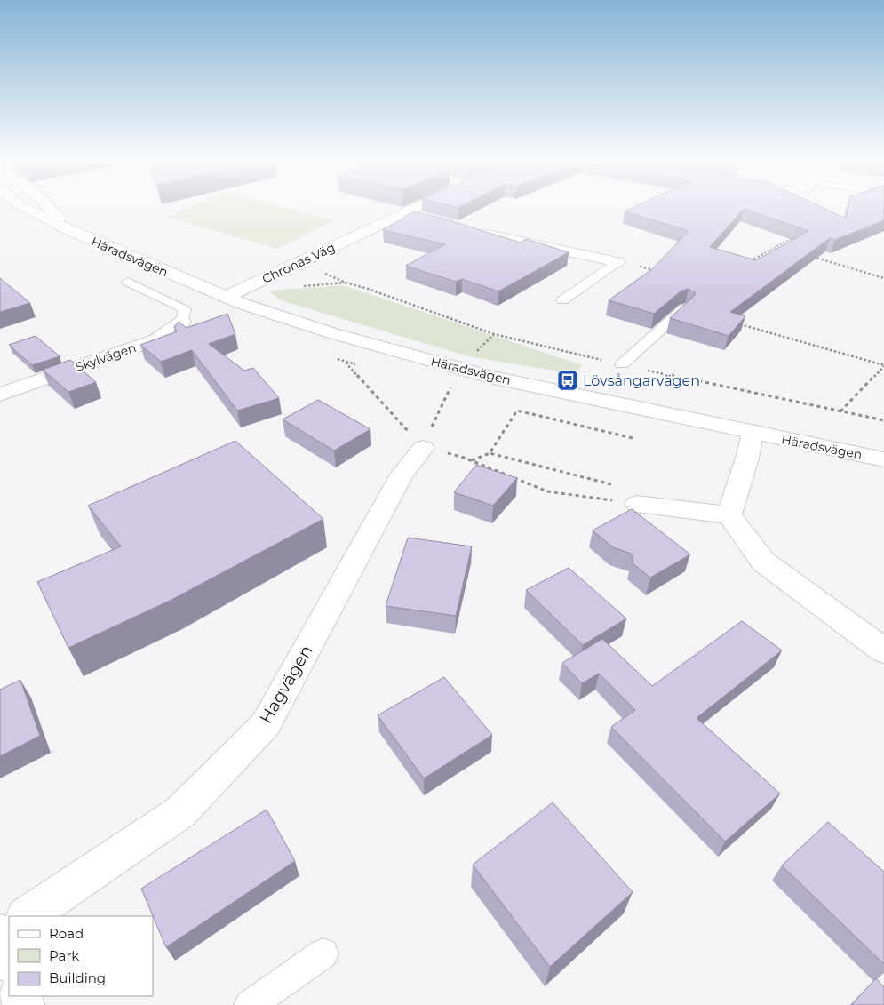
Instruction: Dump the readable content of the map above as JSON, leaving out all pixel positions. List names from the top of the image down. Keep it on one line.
{"streets":{"street":["Häradsvägen","Chronas Väg","Skylvägen","Hagvägen"]},"crossings":[["Häradsvägen","Chronas Väg"]],"places":{"bus stop":["Lövsångarvägen"]},"legend":["Road","Park","Building"]}
